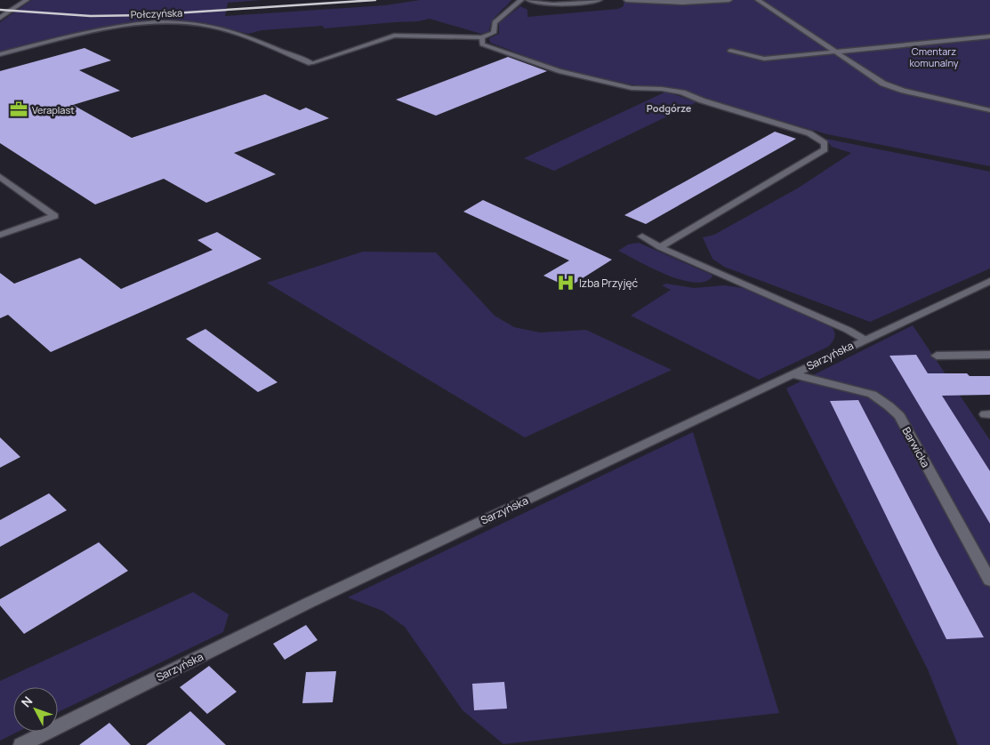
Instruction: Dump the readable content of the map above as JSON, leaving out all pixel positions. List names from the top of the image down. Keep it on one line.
{"streets":{"street":["Połczyńska","Sarzyńska","Barwicka"]},"crossings":[["Sarzyńska","Barwicka"]],"districts":["Podgórze"],"parks":["Cmentarz komunalny"],"places":{"office":["Veraplast"],"hospital":["Izba Przyjęć"]},"north":"top left"}
